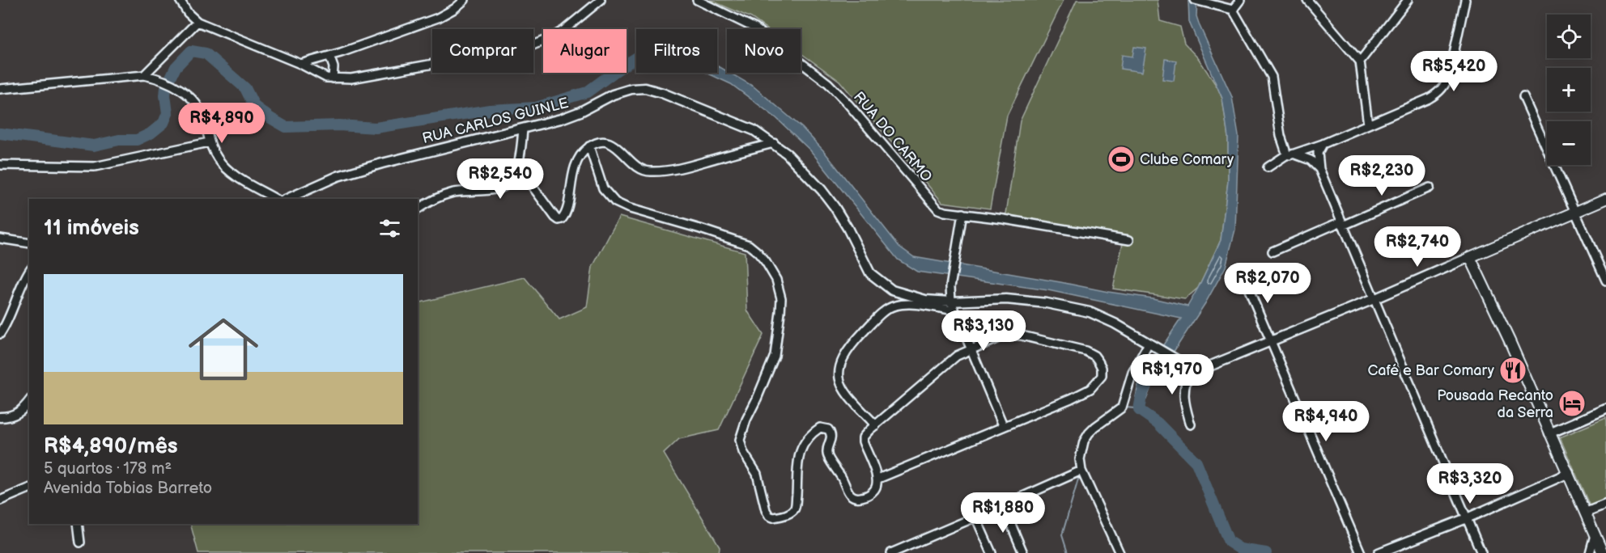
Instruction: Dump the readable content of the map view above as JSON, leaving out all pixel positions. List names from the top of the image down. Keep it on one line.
{"streets":{"street":["RUA CARLOS GUINLE","RUA DO CARMO"]},"places":{"sports":["Clube Comary"],"restaurant":["Café e Bar Comary"],"hotel":["Pousada Recanto da Serra"]},"page":{"map_buttons":["+","−"],"chip":["Comprar","Alugar","Filtros","Novo"],"price":["R$5,420","R$4,890","R$2,230","R$2,540","R$2,740","R$2,070","R$3,130","R$1,970","R$4,940","R$3,320","R$1,880"],"heading":"11 imóveis","list":[{"name":"R$4,890/mês","note":"5 quartos · 178 m² · Avenida Tobias Barreto"}]}}
